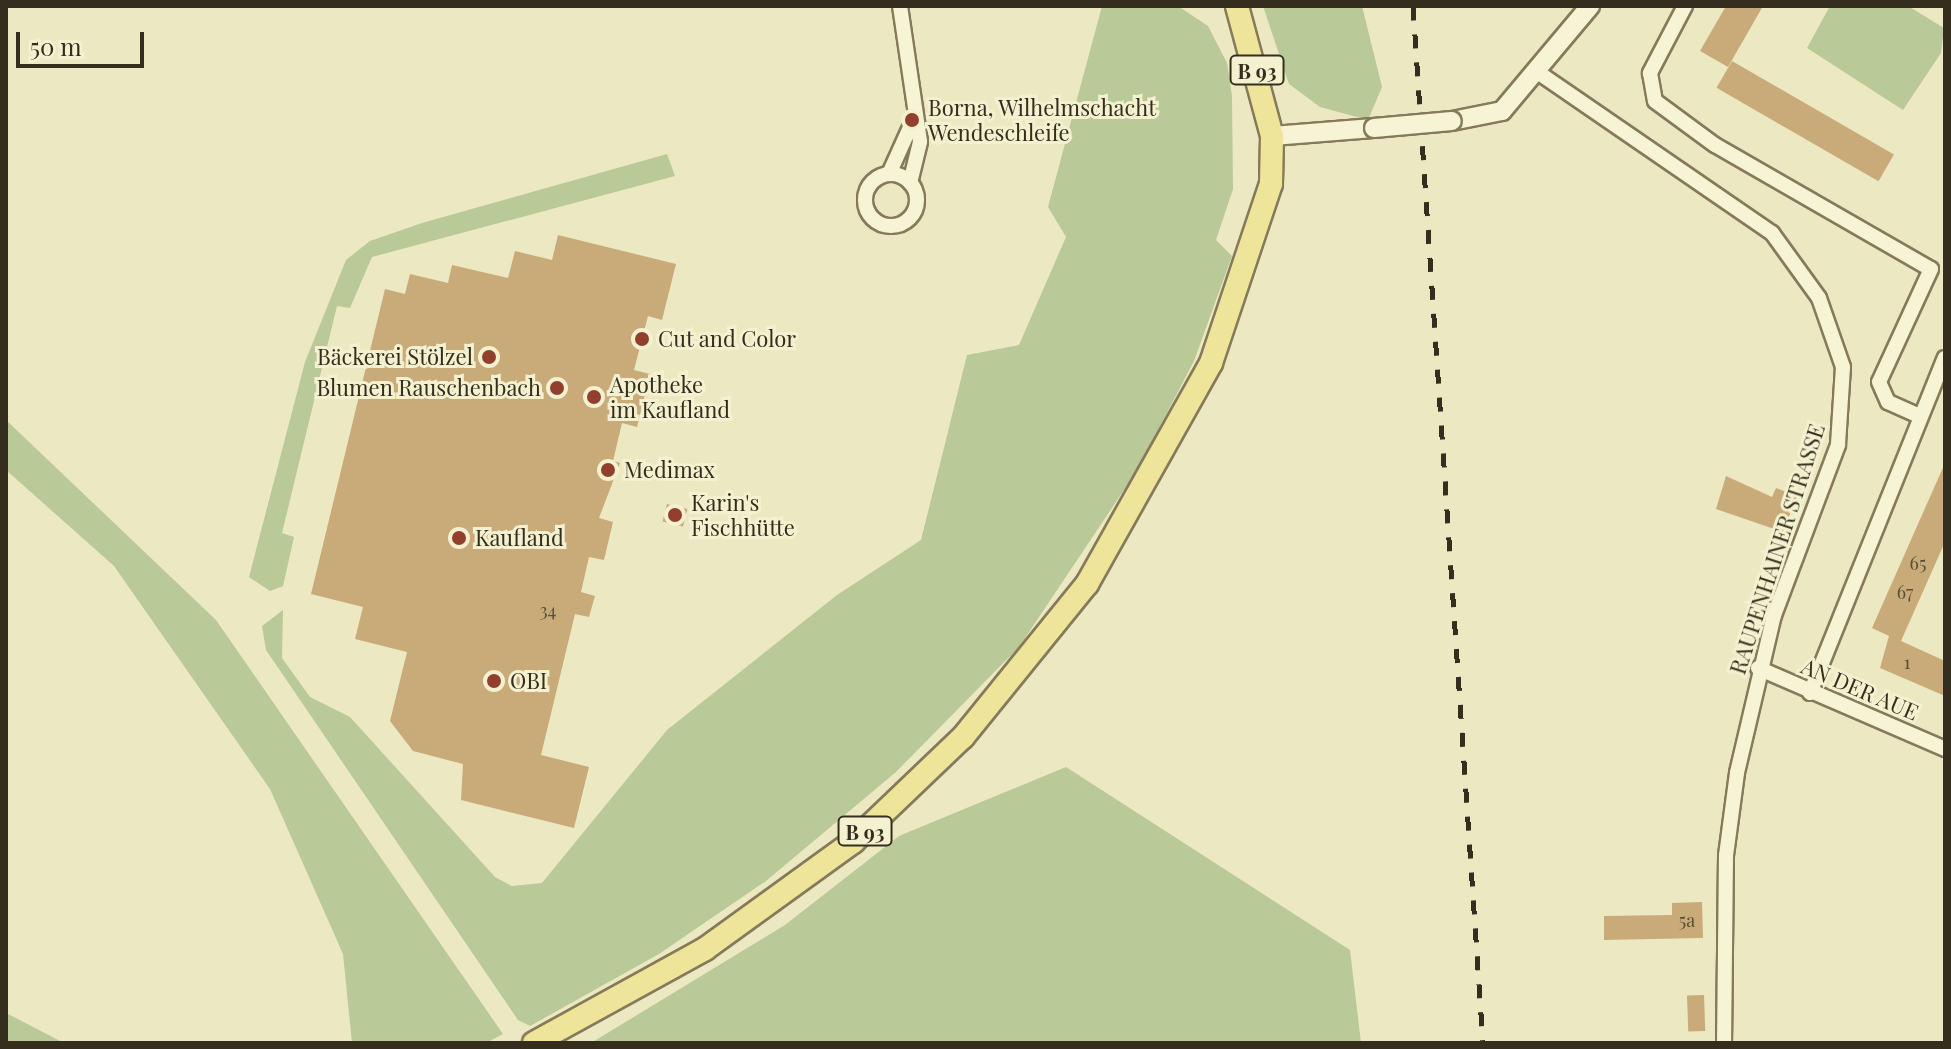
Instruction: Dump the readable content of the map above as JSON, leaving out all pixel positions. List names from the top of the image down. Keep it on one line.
{"streets":{"main road":["B 93"],"street":["RAUPENHAINER STRASSE","AN DER AUE"]},"crossings":[["RAUPENHAINER STRASSE","AN DER AUE"]],"places":["Borna, Wilhelmschacht Wendeschleife","Cut and Color","Bäckerei Stölzel","Blumen Rauschenbach","Apotheke im Kaufland","Medimax","Karin's Fischhütte","Kaufland","OBI"],"house_numbers":["65","67","34","1","5a"],"scale_bar":"50 m"}
